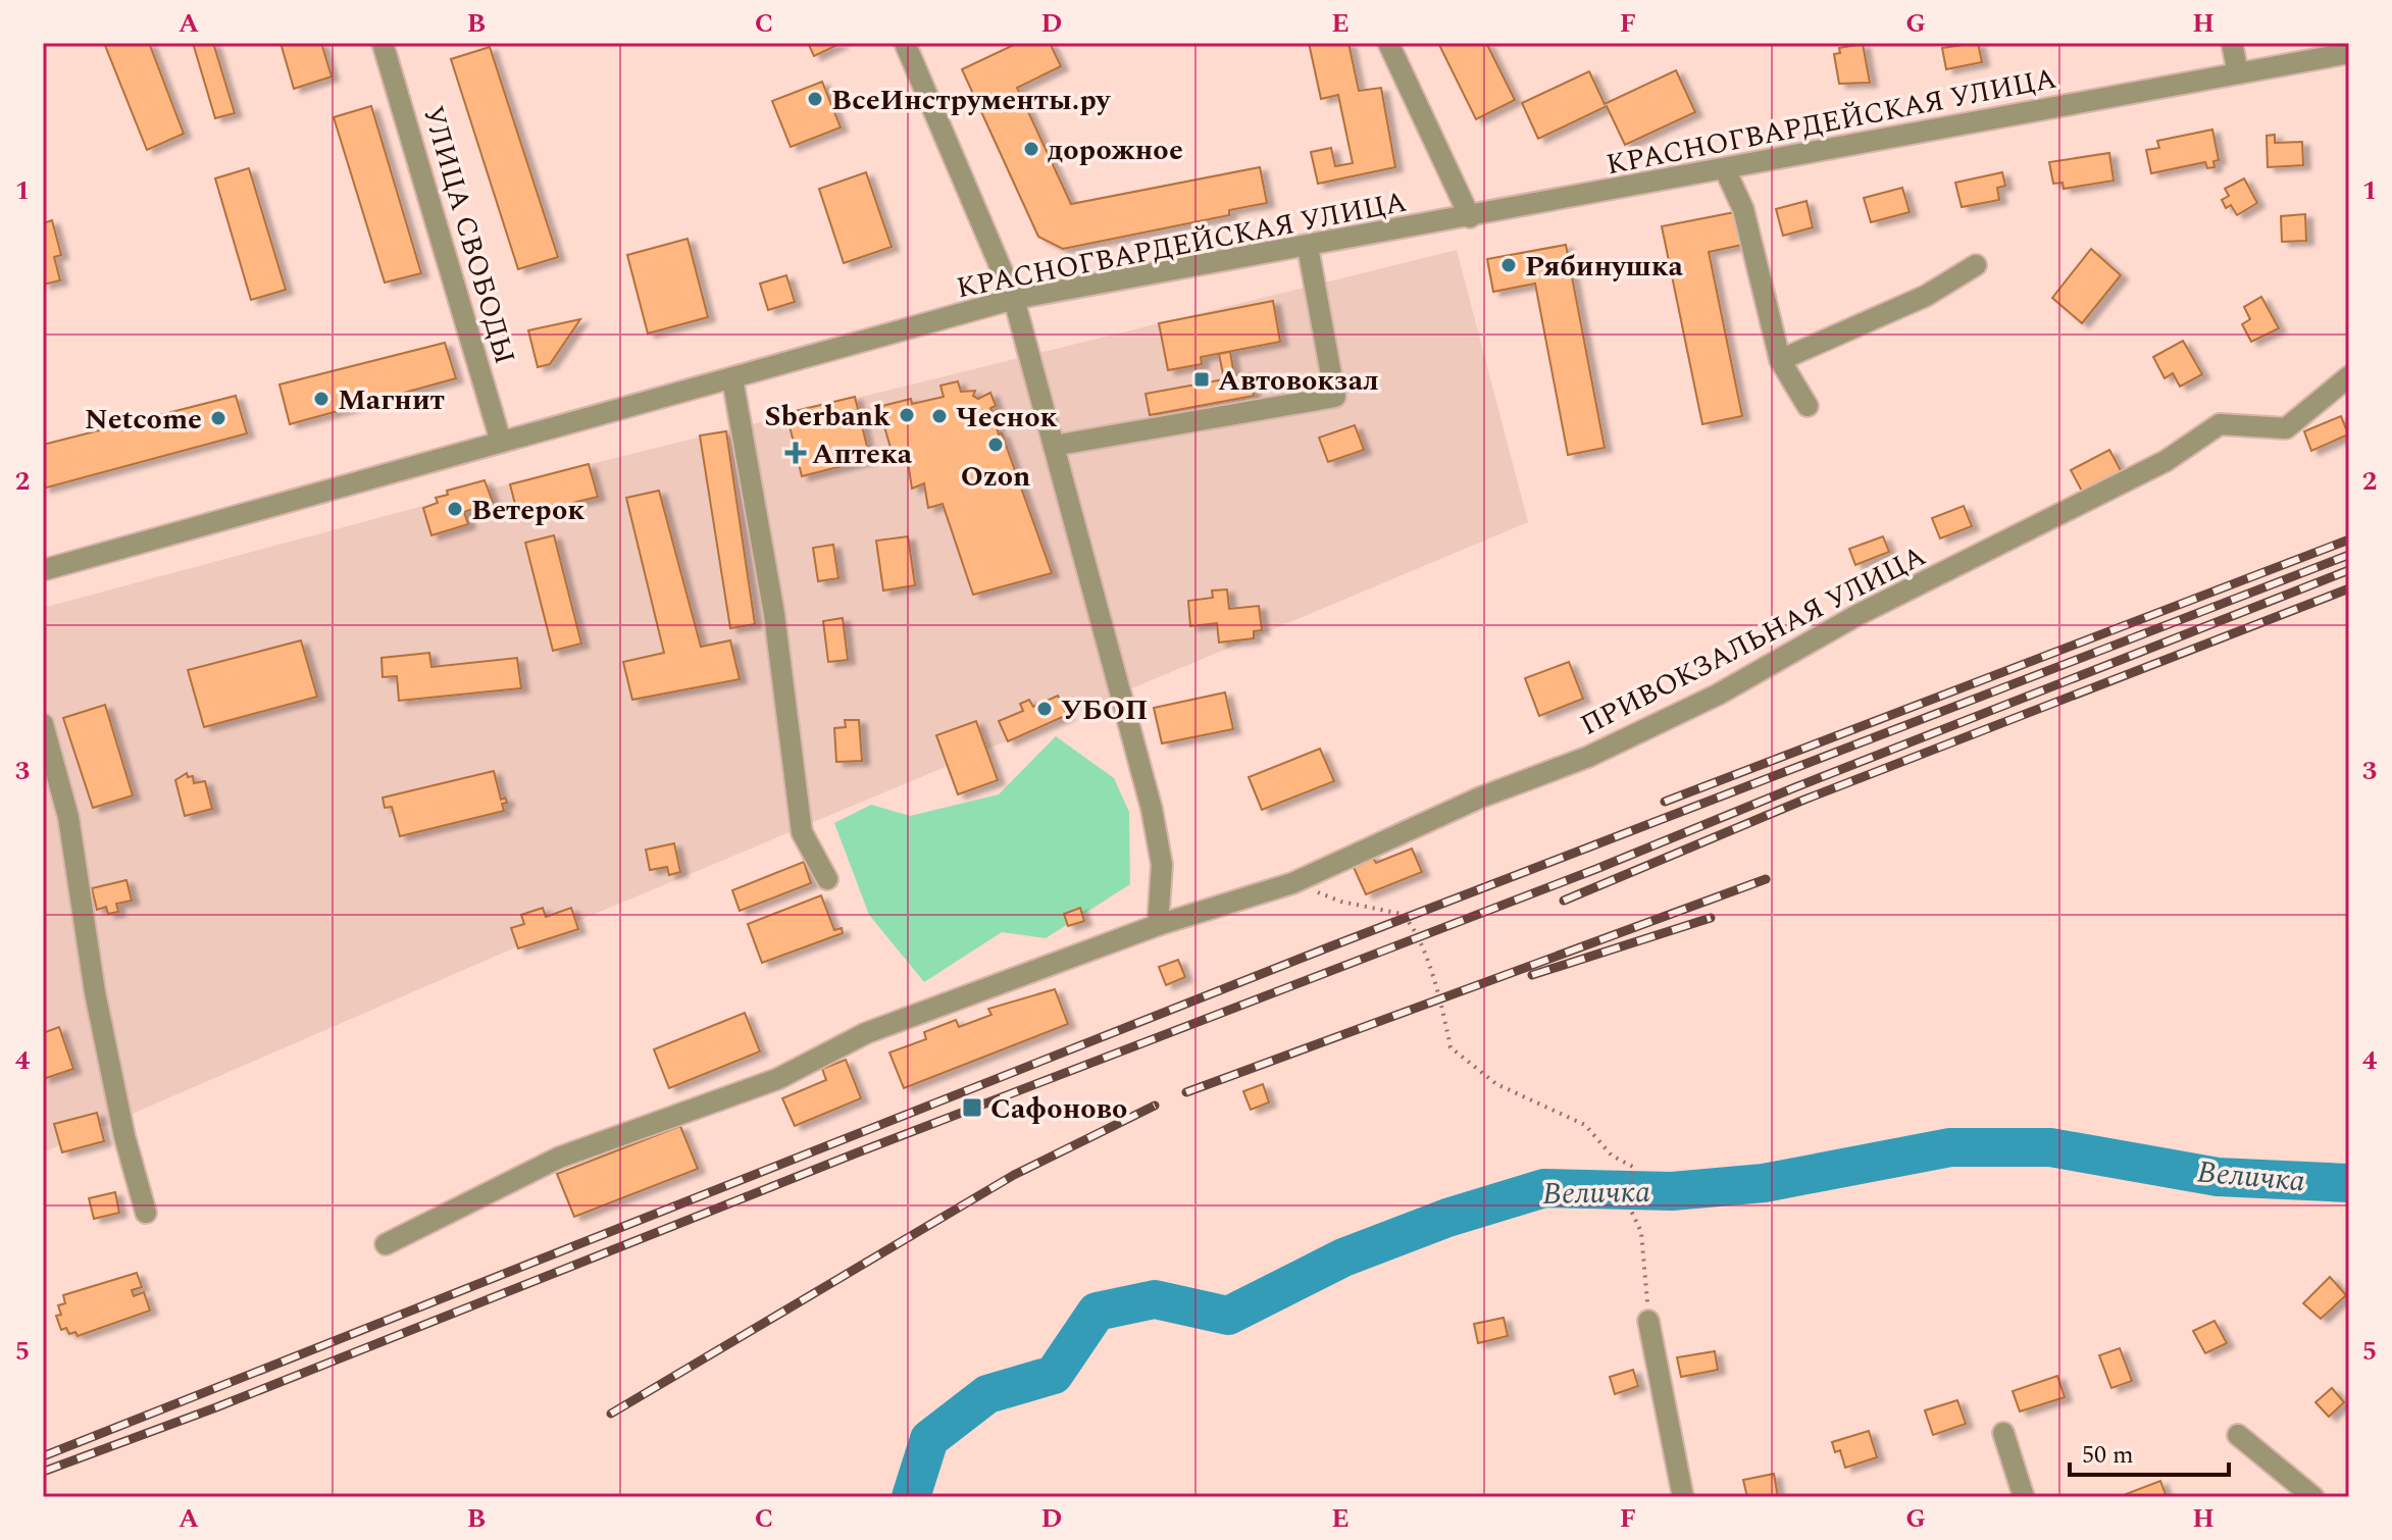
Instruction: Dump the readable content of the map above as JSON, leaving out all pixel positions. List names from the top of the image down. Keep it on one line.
{"streets":{"street":["КРАСНОГВАРДЕЙСКАЯ УЛИЦА","УЛИЦА СВОБОДЫ","ПРИВОКЗАЛЬНАЯ УЛИЦА"]},"crossings":[["КРАСНОГВАРДЕЙСКАЯ УЛИЦА","УЛИЦА СВОБОДЫ"]],"water":["Величка"],"places":{"other":["ВсеИнструменты.ру","дорожное","Рябинушка","Магнит","Sberbank","Чеснок","Netcome","Ozon","Ветерок","УБОП"],"transit":["Автовокзал","Сафоново"],"health":["Аптека"]},"scale_bar":"50 m","grid":{"columns":["A","B","C","D","E","F","G","H"],"rows":["1","2","3","4","5"]}}
